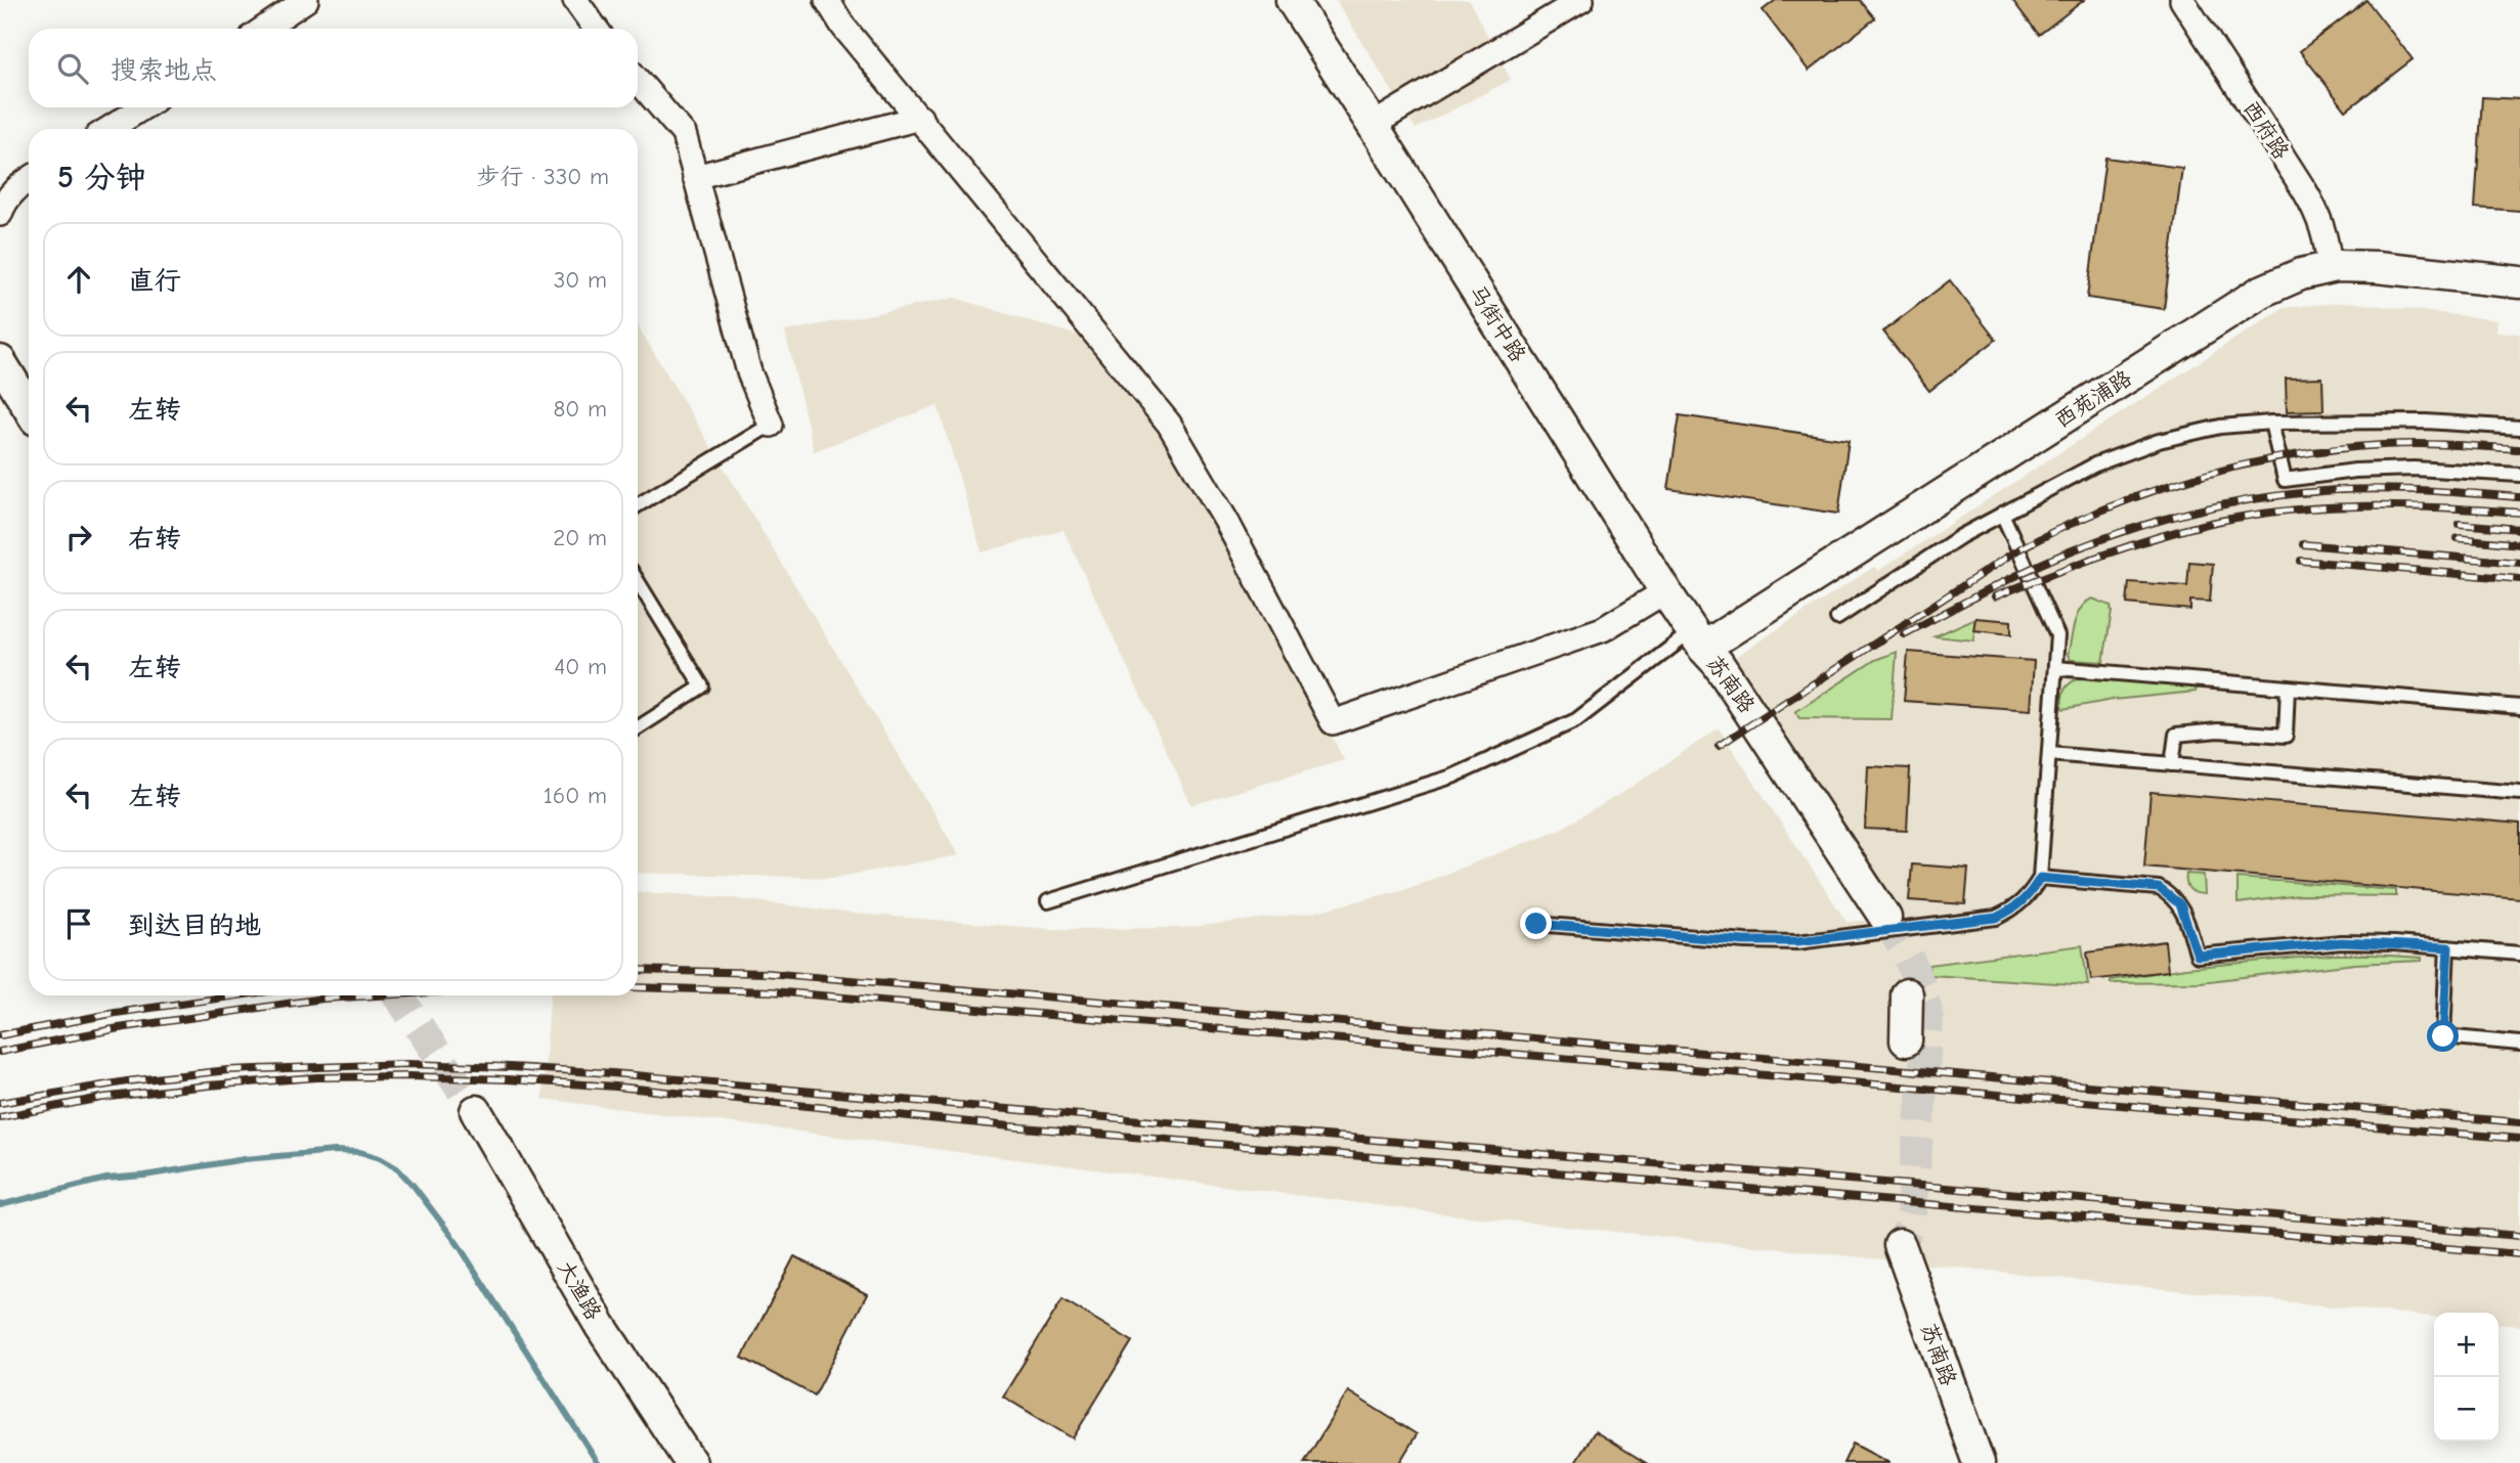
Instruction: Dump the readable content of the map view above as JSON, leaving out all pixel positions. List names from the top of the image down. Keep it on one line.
{"streets":{"street":["西府路","马街中路","西苑浦路","苏南路","大渔路"]},"crossings":[["西府路","西苑浦路"],["马街中路","西苑浦路"],["马街中路","苏南路"],["西苑浦路","苏南路"]],"page":{"search":"搜索地点","heading":["5 分钟","步行 · 330 m"],"list":[["直行","30 m"],["左转","80 m"],["右转","20 m"],["左转","40 m"],["左转","160 m"],"到达目的地"],"map_buttons":["+","−"]}}
